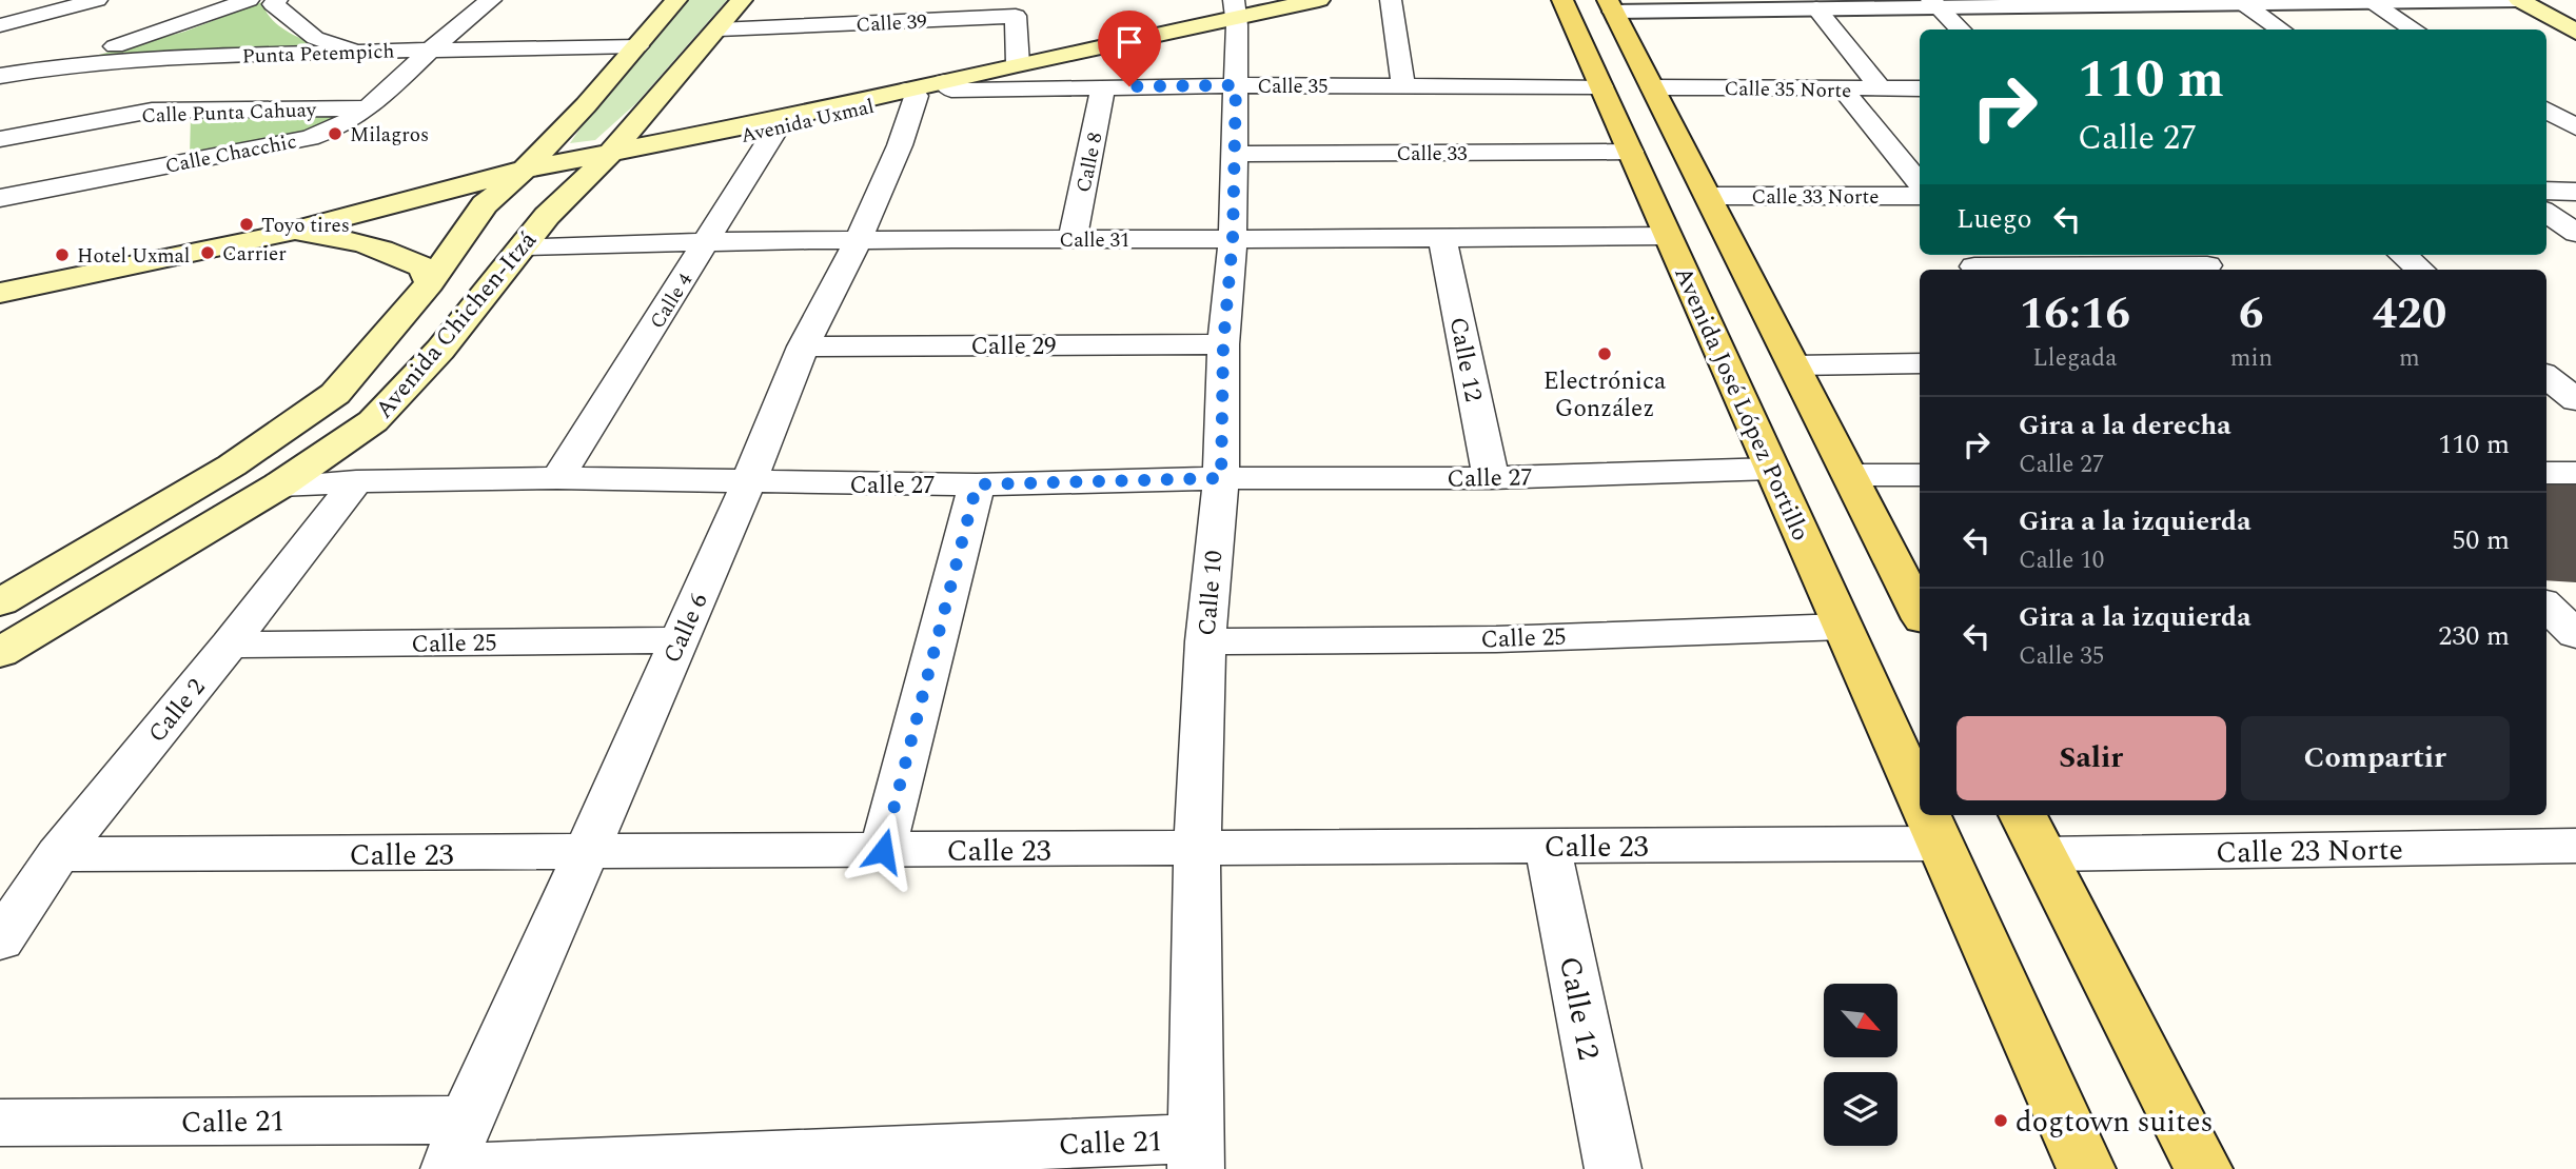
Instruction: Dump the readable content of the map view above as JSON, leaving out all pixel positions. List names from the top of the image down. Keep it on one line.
{"streets":{"main road":["Avenida Uxmal","Avenida Chichen-Itzá","Avenida José López Portillo"],"street":["Calle 39","Punta Petempich","Calle 35","Calle 35 Norte","Calle Punta Cahuay","Calle Chacchic","Calle 33","Calle 8","Calle 33 Norte","Calle 31","Calle 4","Calle 29","Calle 12","Calle 27","Calle 10","Calle 6","Calle 25","Calle 2","Calle 23","Calle 23 Norte","Calle 21"]},"crossings":[["Calle 39","Avenida Uxmal"],["Calle 39","Avenida Chichen-Itzá"],["Punta Petempich","Calle Chacchic"],["Punta Petempich","Avenida Chichen-Itzá"],["Calle 35","Avenida Uxmal"],["Calle 35","Calle 8"],["Calle 35","Avenida José López Portillo"],["Calle 35","Calle 10"],["Calle 35","Calle 6"],["Calle Punta Cahuay","Calle Chacchic"],["Avenida Uxmal","Calle 4"],["Avenida Uxmal","Avenida Chichen-Itzá"],["Avenida Uxmal","Calle 10"],["Avenida Uxmal","Calle 6"],["Calle 33","Avenida José López Portillo"],["Calle 33","Calle 10"],["Calle 8","Calle 31"],["Calle 31","Calle 4"],["Calle 31","Avenida Chichen-Itzá"],["Calle 31","Calle 12"],["Calle 31","Avenida José López Portillo"],["Calle 31","Calle 10"],["Calle 31","Calle 6"],["Calle 4","Calle 27"],["Avenida Chichen-Itzá","Calle 27"],["Calle 29","Calle 10"],["Calle 29","Calle 6"],["Calle 12","Calle 27"],["Calle 12","Calle 23"],["Avenida José López Portillo","Calle 27"],["Avenida José López Portillo","Calle 25"],["Avenida José López Portillo","Calle 23"],["Calle 27","Calle 10"],["Calle 27","Calle 6"],["Calle 27","Calle 2"],["Calle 10","Calle 25"],["Calle 10","Calle 23"],["Calle 10","Calle 21"],["Calle 6","Calle 25"],["Calle 6","Calle 23"],["Calle 6","Calle 21"],["Calle 25","Calle 2"],["Calle 2","Calle 23"]],"places":["Milagros","Toyo tires","Carrier","Hotel Uxmal","Electrónica González","dogtown suites"],"north":"bottom right","page":{"turn":["110 m","Calle 27"],"then":"Luego","eta":["16:16","Llegada","6","min","420","m"],"list":[{"name":"Gira a la derecha","note":"Calle 27","value":"110 m"},{"name":"Gira a la izquierda","note":"Calle 10","value":"50 m"},{"name":"Gira a la izquierda","note":"Calle 35","value":"230 m"}],"buttons":["Salir","Compartir"]}}
